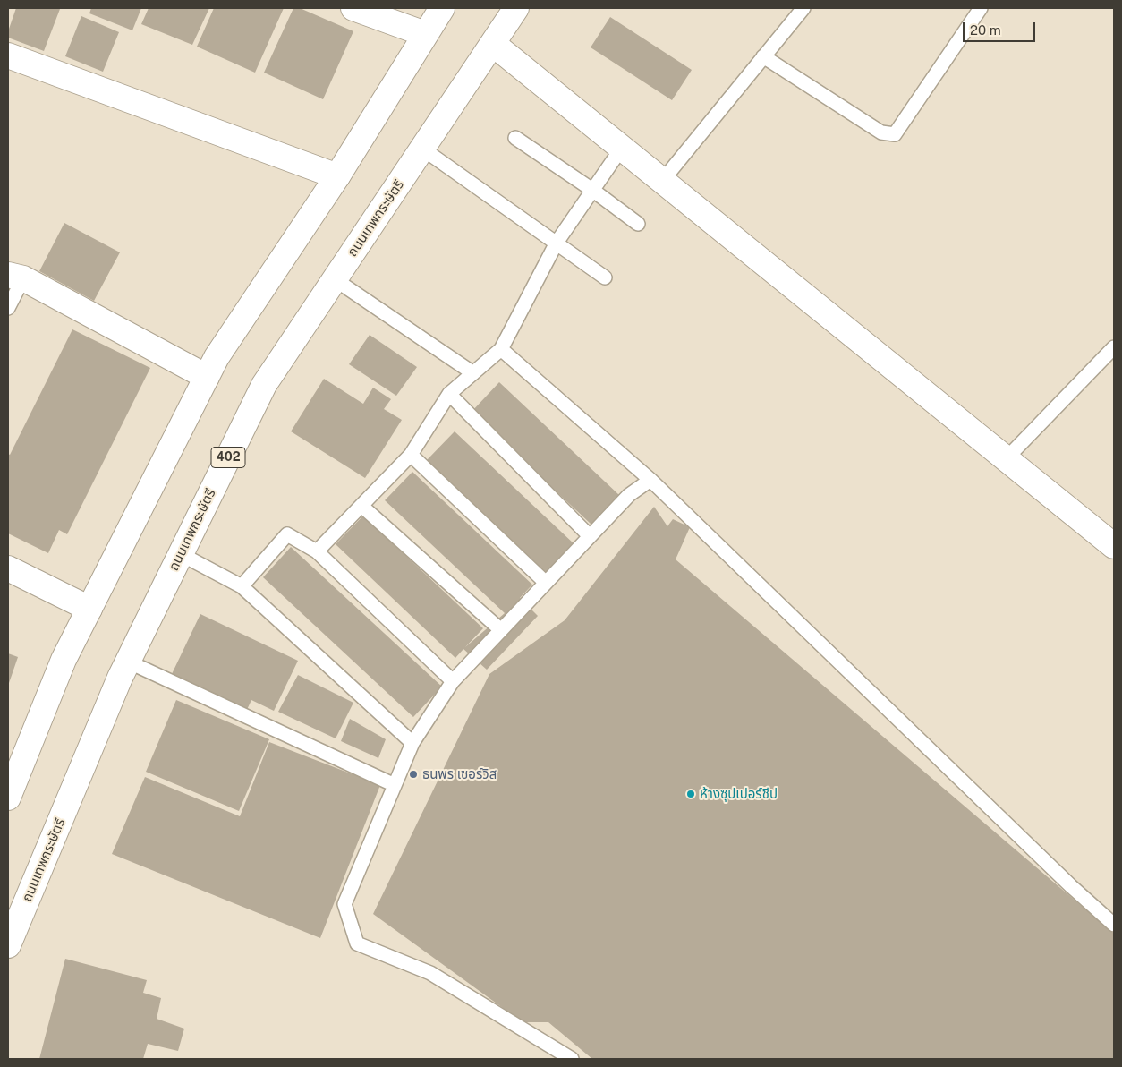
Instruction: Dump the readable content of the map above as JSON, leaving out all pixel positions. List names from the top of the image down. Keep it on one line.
{"streets":{"main road":["ถนนเทพกระษัตรี","402"]},"places":["ธนพร เซอร์วิส","ห้างซุปเปอร์ชีป"],"scale_bar":"20 m"}
